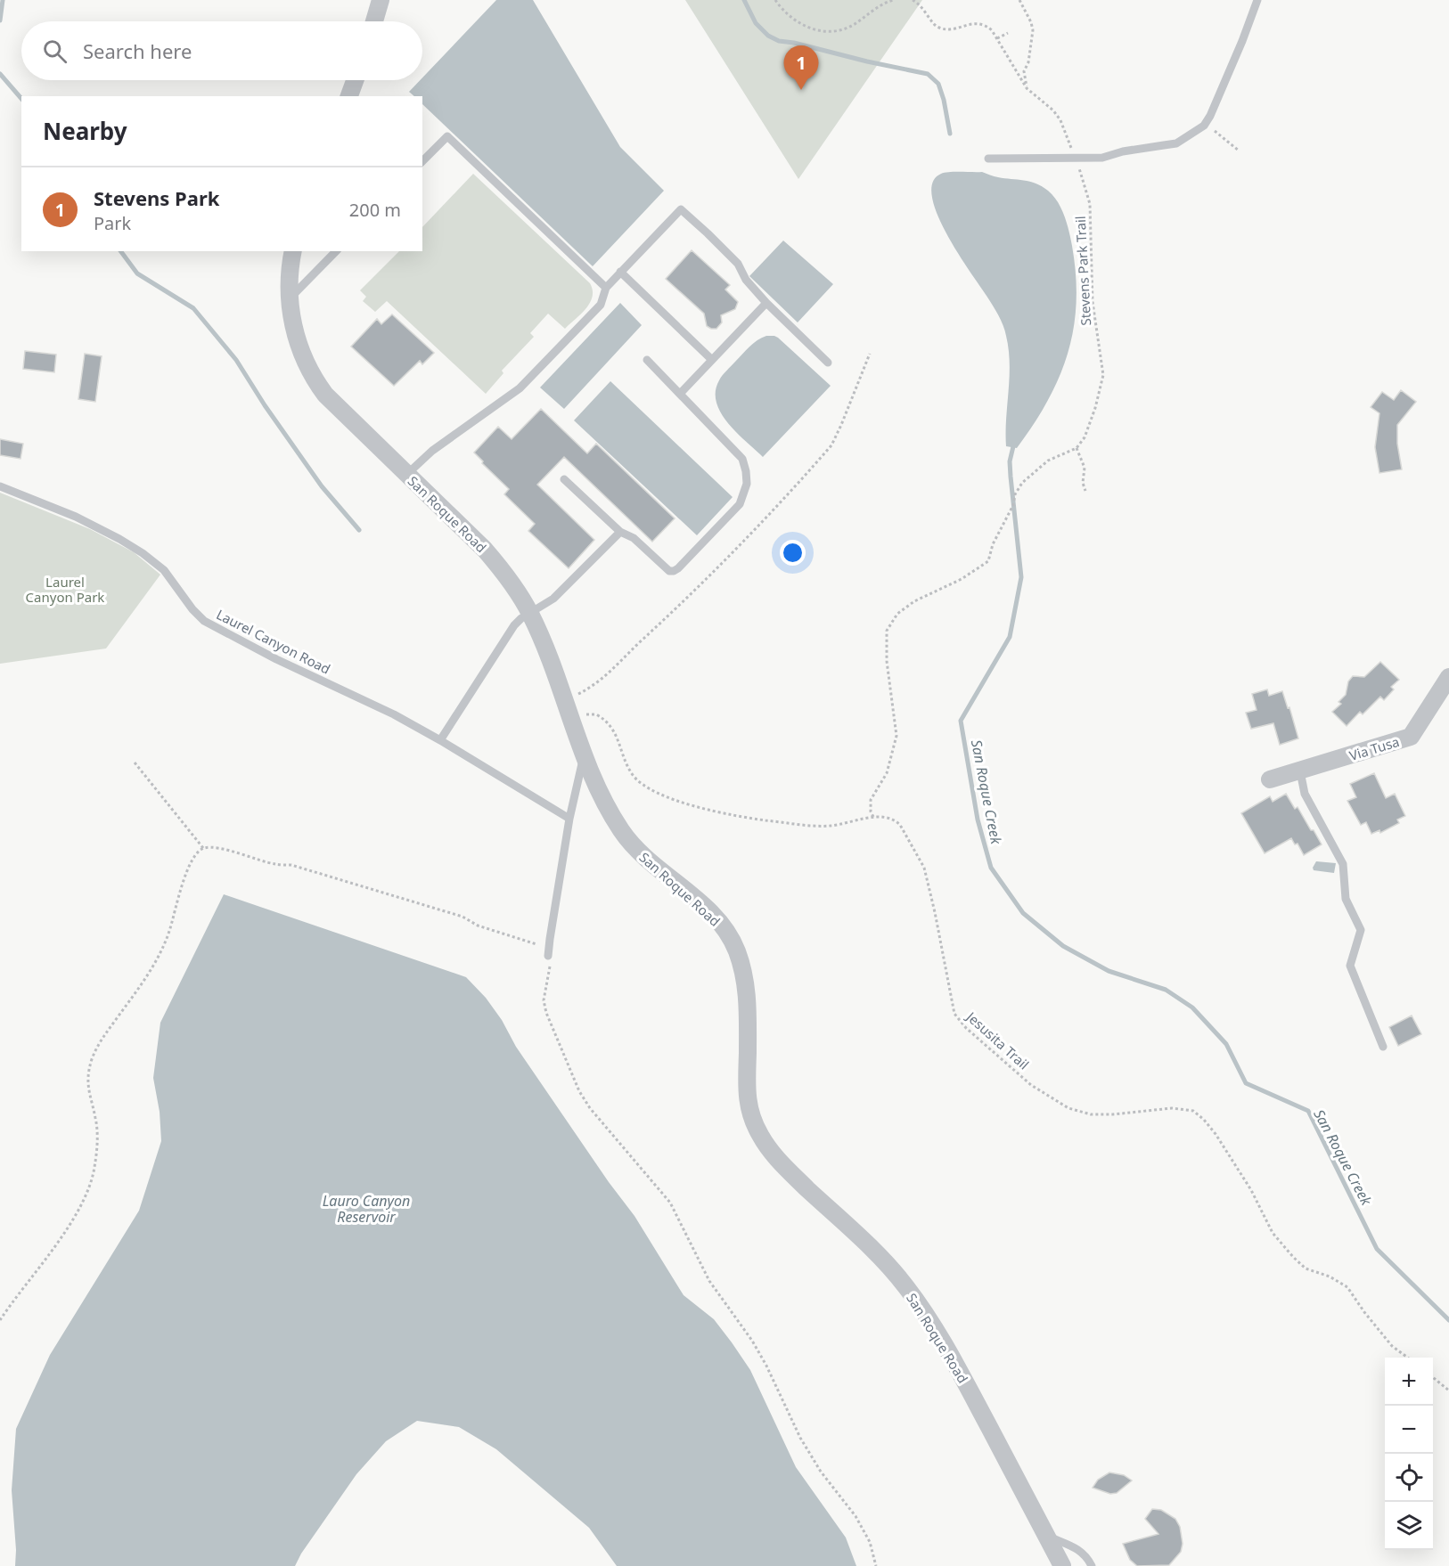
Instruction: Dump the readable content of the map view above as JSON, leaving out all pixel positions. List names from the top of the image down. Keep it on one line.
{"streets":{"street":["San Roque Road","Via Tusa"],"lane":["Laurel Canyon Road"],"path":["Stevens Park Trail","Jesusita Trail"]},"crossings":[["San Roque Road","Jesusita Trail"]],"water":["San Roque Creek","Lauro Canyon Reservoir"],"parks":["Laurel Canyon Park"],"page":{"search":"Search here","pins":"1","heading":"Nearby","list":[{"mark":"1","name":"Stevens Park","note":"Park","value":"200 m"}],"map_buttons":["+","−"]}}
